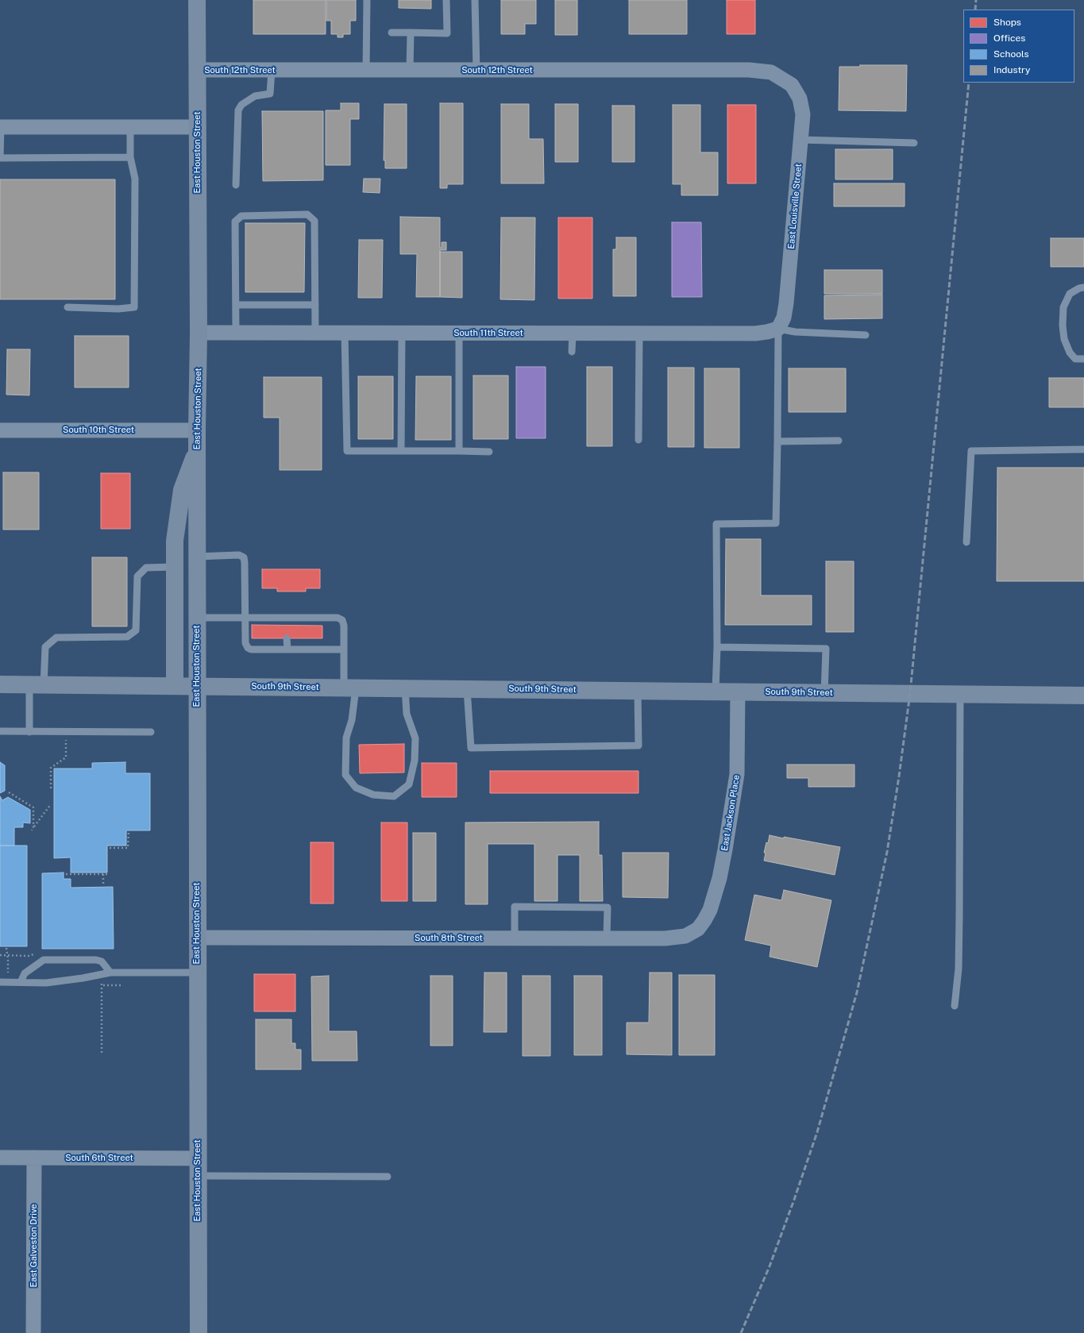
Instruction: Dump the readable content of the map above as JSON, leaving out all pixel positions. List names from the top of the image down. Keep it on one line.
{"streets":{"street":["South 12th Street","East Houston Street","East Louisville Street","South 11th Street","South 10th Street","South 9th Street","East Jackson Place","South 8th Street","South 6th Street","East Galveston Drive"]},"crossings":[["South 12th Street","East Houston Street"],["South 12th Street","East Louisville Street"],["East Houston Street","South 11th Street"],["East Houston Street","South 10th Street"],["East Houston Street","South 9th Street"],["East Houston Street","South 8th Street"],["East Houston Street","South 6th Street"],["East Louisville Street","South 11th Street"],["South 9th Street","East Jackson Place"],["East Jackson Place","South 8th Street"],["South 6th Street","East Galveston Drive"]],"legend":["Shops","Offices","Schools","Industry"]}
